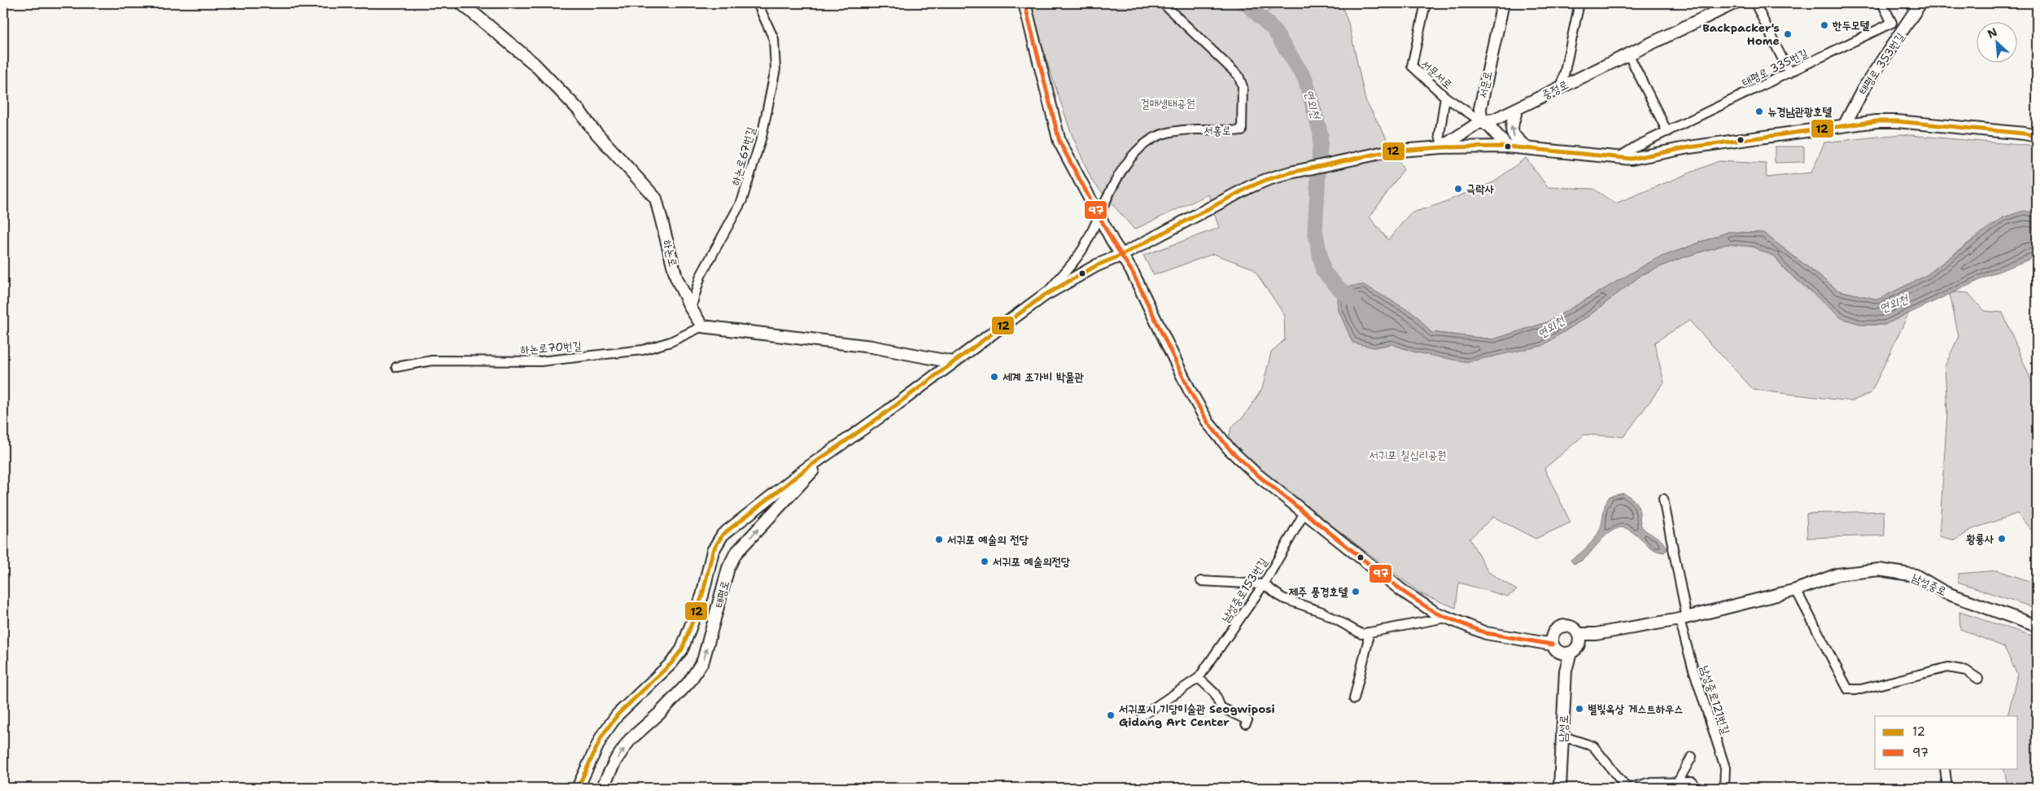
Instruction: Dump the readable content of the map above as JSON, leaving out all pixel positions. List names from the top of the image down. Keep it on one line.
{"streets":{"street":["태평로 353번길","태평로 335번길","서문서로","서문로","중정로","서홍로","하논로67번길","하논로","하논로70번길","남성중로","남성중로153번길","태평로","남성중로121번길","남성로"]},"crossings":[["태평로 353번길","태평로"],["태평로 335번길","태평로"],["서문서로","서문로"],["서문서로","중정로"],["서문로","중정로"],["하논로67번길","하논로"],["하논로","하논로70번길"],["남성중로","남성중로121번길"],["남성중로","남성로"]],"water":["연외천"],"parks":["걸매생태공원","서귀포 칠십리공원"],"places":["한두모텔","Backpacker's Home","뉴경남관광호텔","극락사","세계 조가비 박물관","황룡사","서귀포 예술의 전당","서귀포 예술의전당","제주 풍경호텔","별빛옥상 게스트하우스","서귀포시 기당미술관 Seogwiposi Gidang Art Center"],"lines":["transit line 97","transit line 12"],"legend":["12","97"],"north":"top left"}
